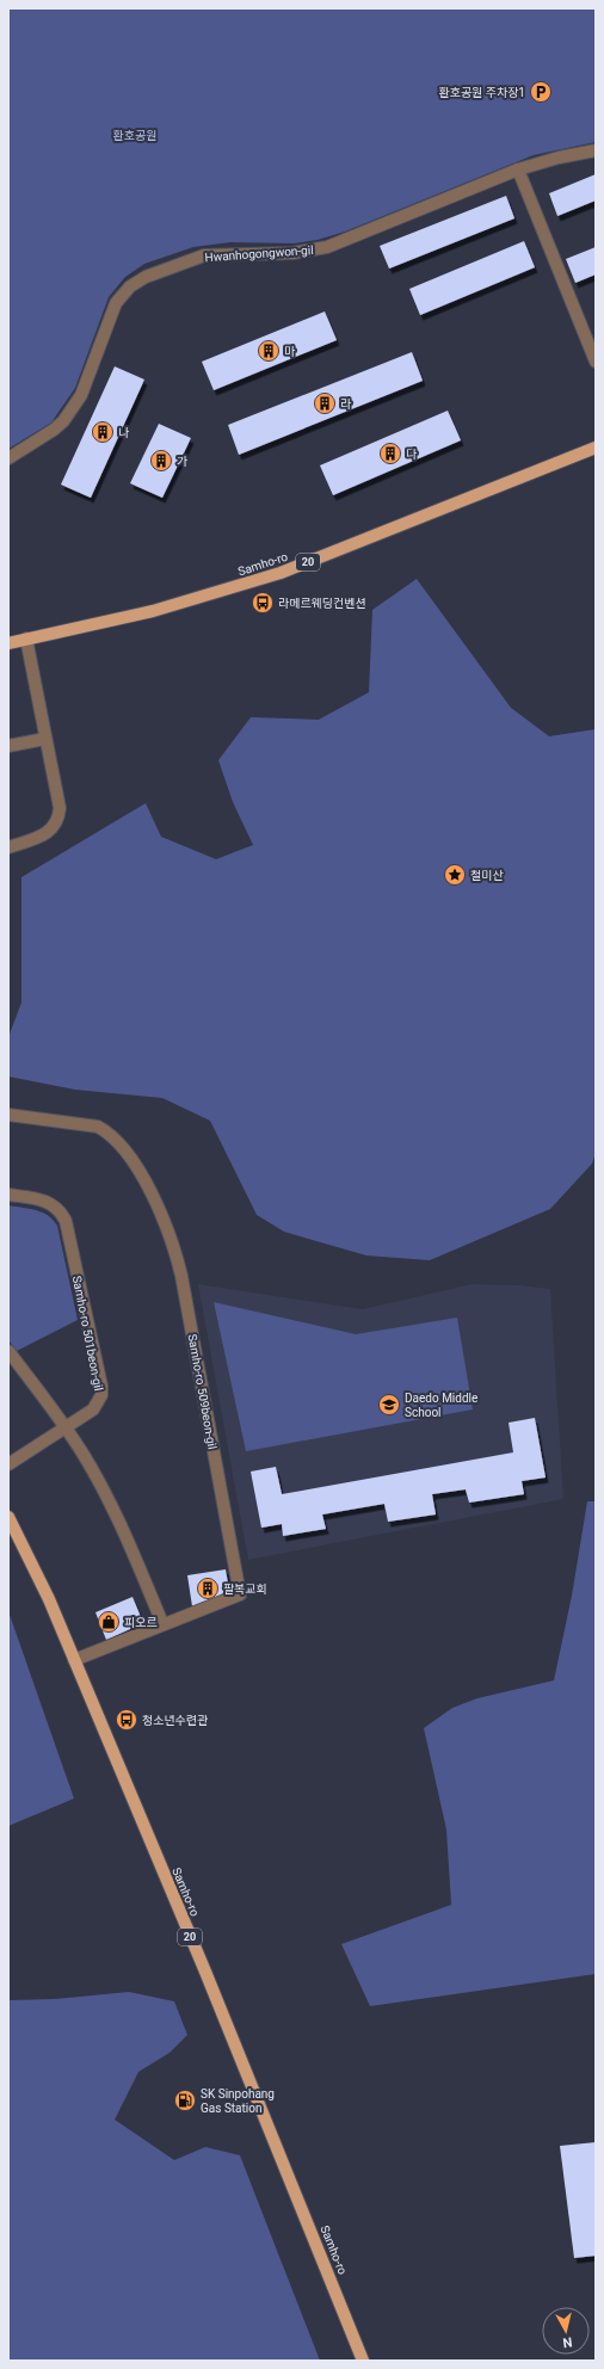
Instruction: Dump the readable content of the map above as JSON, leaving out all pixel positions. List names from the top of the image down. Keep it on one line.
{"streets":{"main road":["20","Samho-ro"],"street":["Hwanhogongwon-gil","Samho-ro 501beon-gil","Samho-ro 509beon-gil"]},"crossings":[["Samho-ro","Samho-ro 509beon-gil"]],"parks":["환호공원"],"places":{"parking":["환호공원 주차장1"],"building":["마","라","나","다","가","팔복교회"],"bus stop":["라메르웨딩컨벤션","청소년수련관"],"place":["철미산"],"school or university":["Daedo Middle School"],"shop":["피오르"],"fuel station":["SK Sinpohang Gas Station"]},"north":"bottom"}
